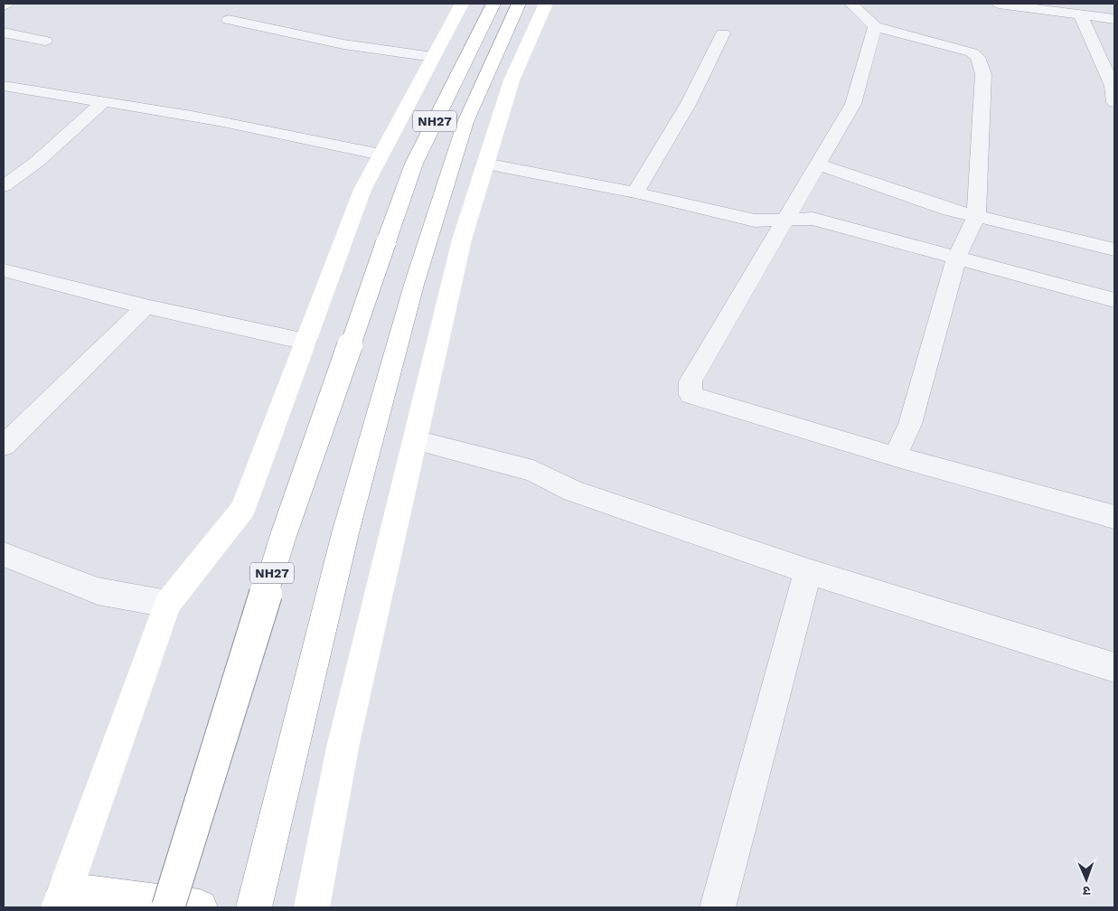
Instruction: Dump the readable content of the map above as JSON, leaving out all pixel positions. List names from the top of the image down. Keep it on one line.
{"streets":{"main road":["NH27"]},"north":"bottom"}
